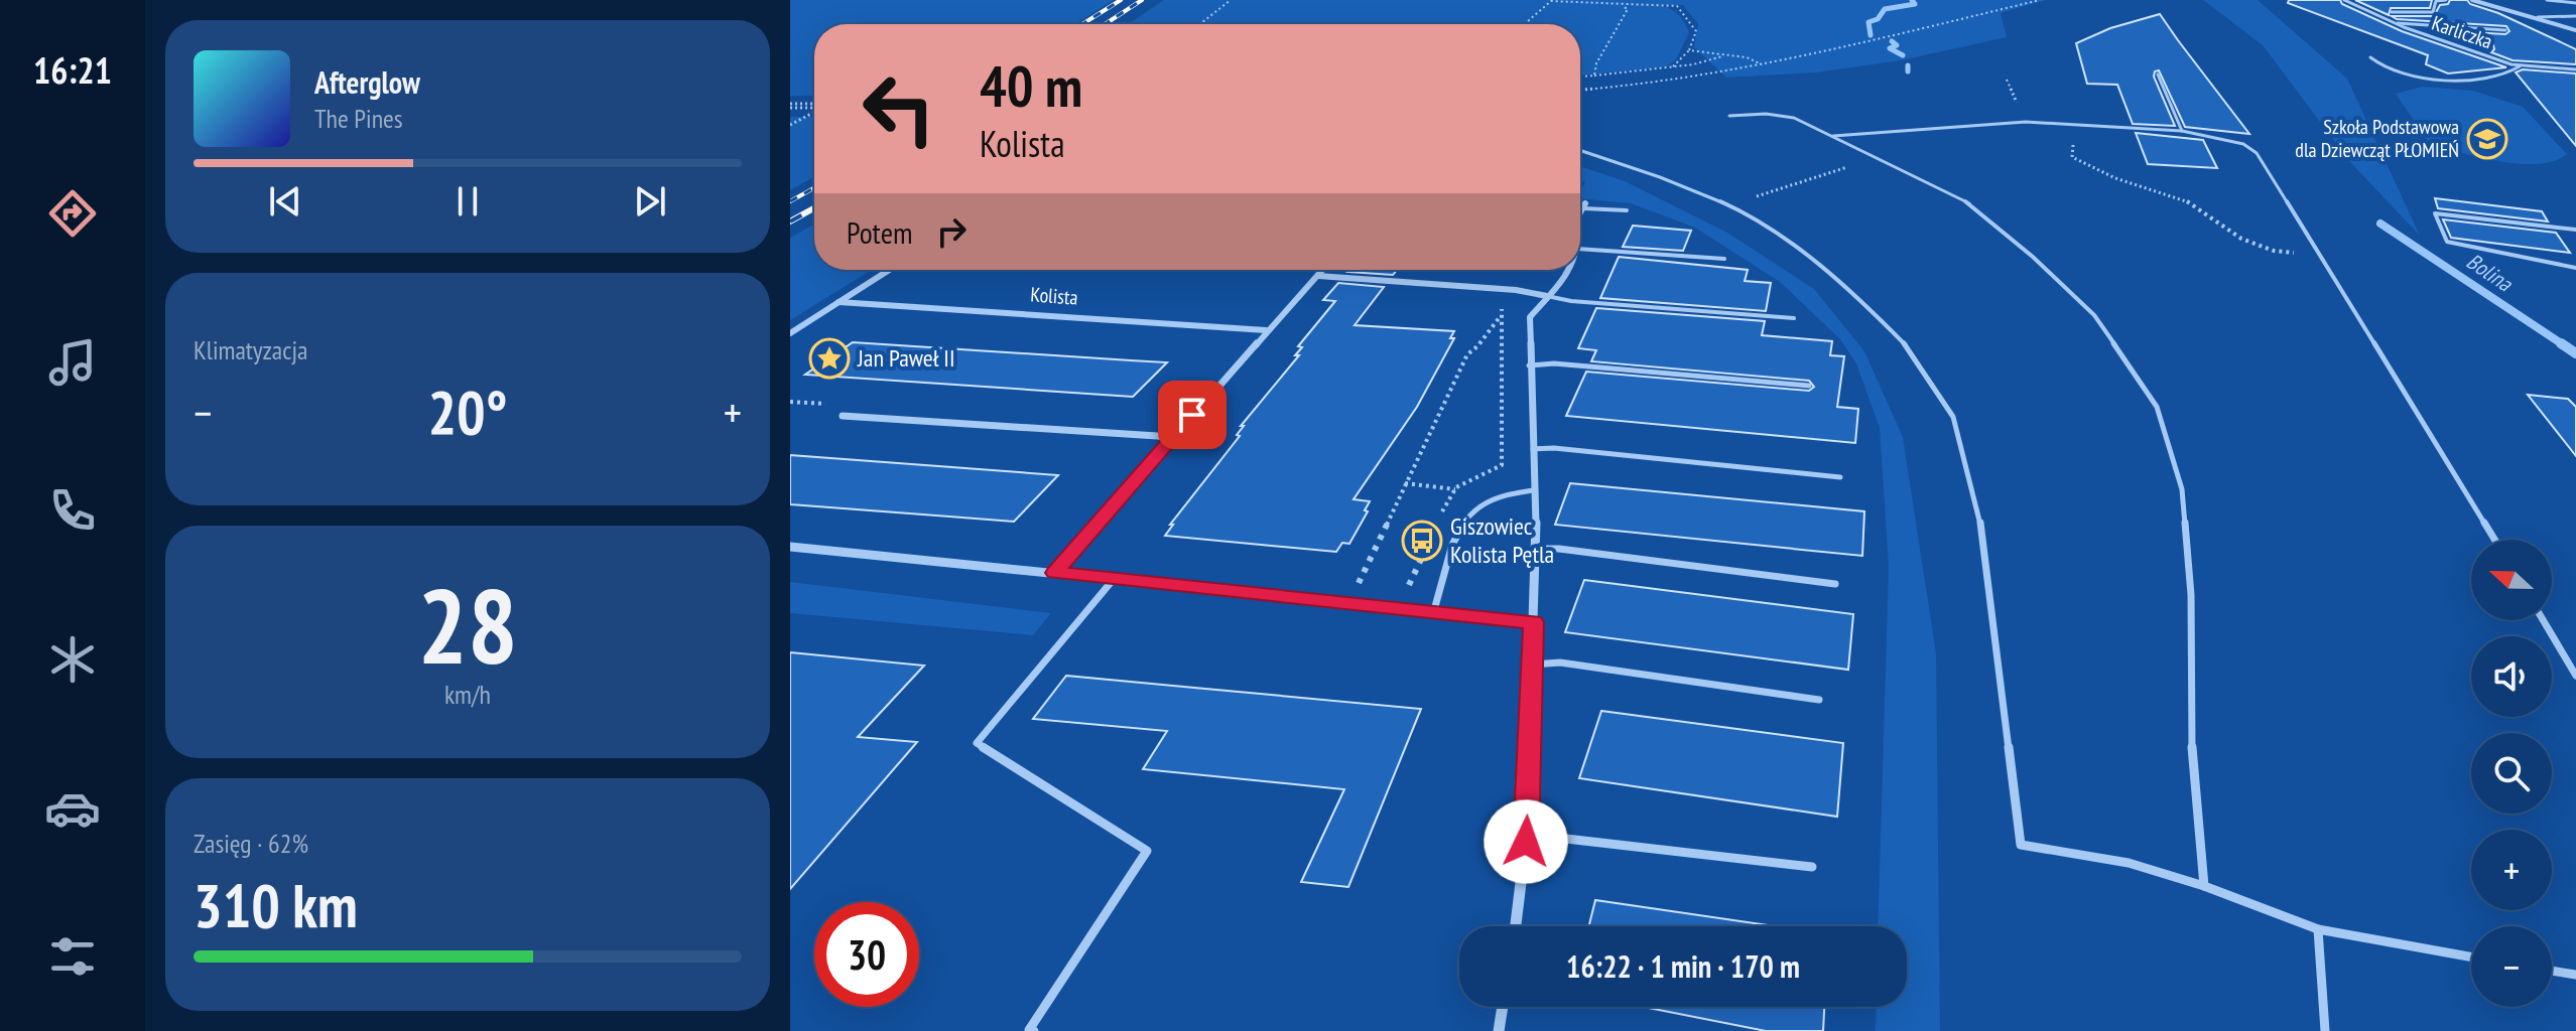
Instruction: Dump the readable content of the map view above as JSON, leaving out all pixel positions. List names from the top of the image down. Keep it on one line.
{"streets":{"street":["Karliczka","Kolista"]},"water":["Bolina"],"places":{"school or university":["Szkoła Podstawowa dla Dziewcząt PŁOMIEŃ"],"place":["Jan Paweł II"],"bus stop":["Giszowiec Kolista Pętla"]},"north":"left","page":{"tabs":"16:21","turn":["40 m","Kolista"],"song":["Afterglow","The Pines"],"then":"Potem","tile":["Klimatyzacja",["28","km/h"],["Zasięg · 62%","310 km"]],"heat":["−","20°","+"],"map_buttons":["+","−"],"limit":"30","trip":"16:22 · 1 min · 170 m"}}
